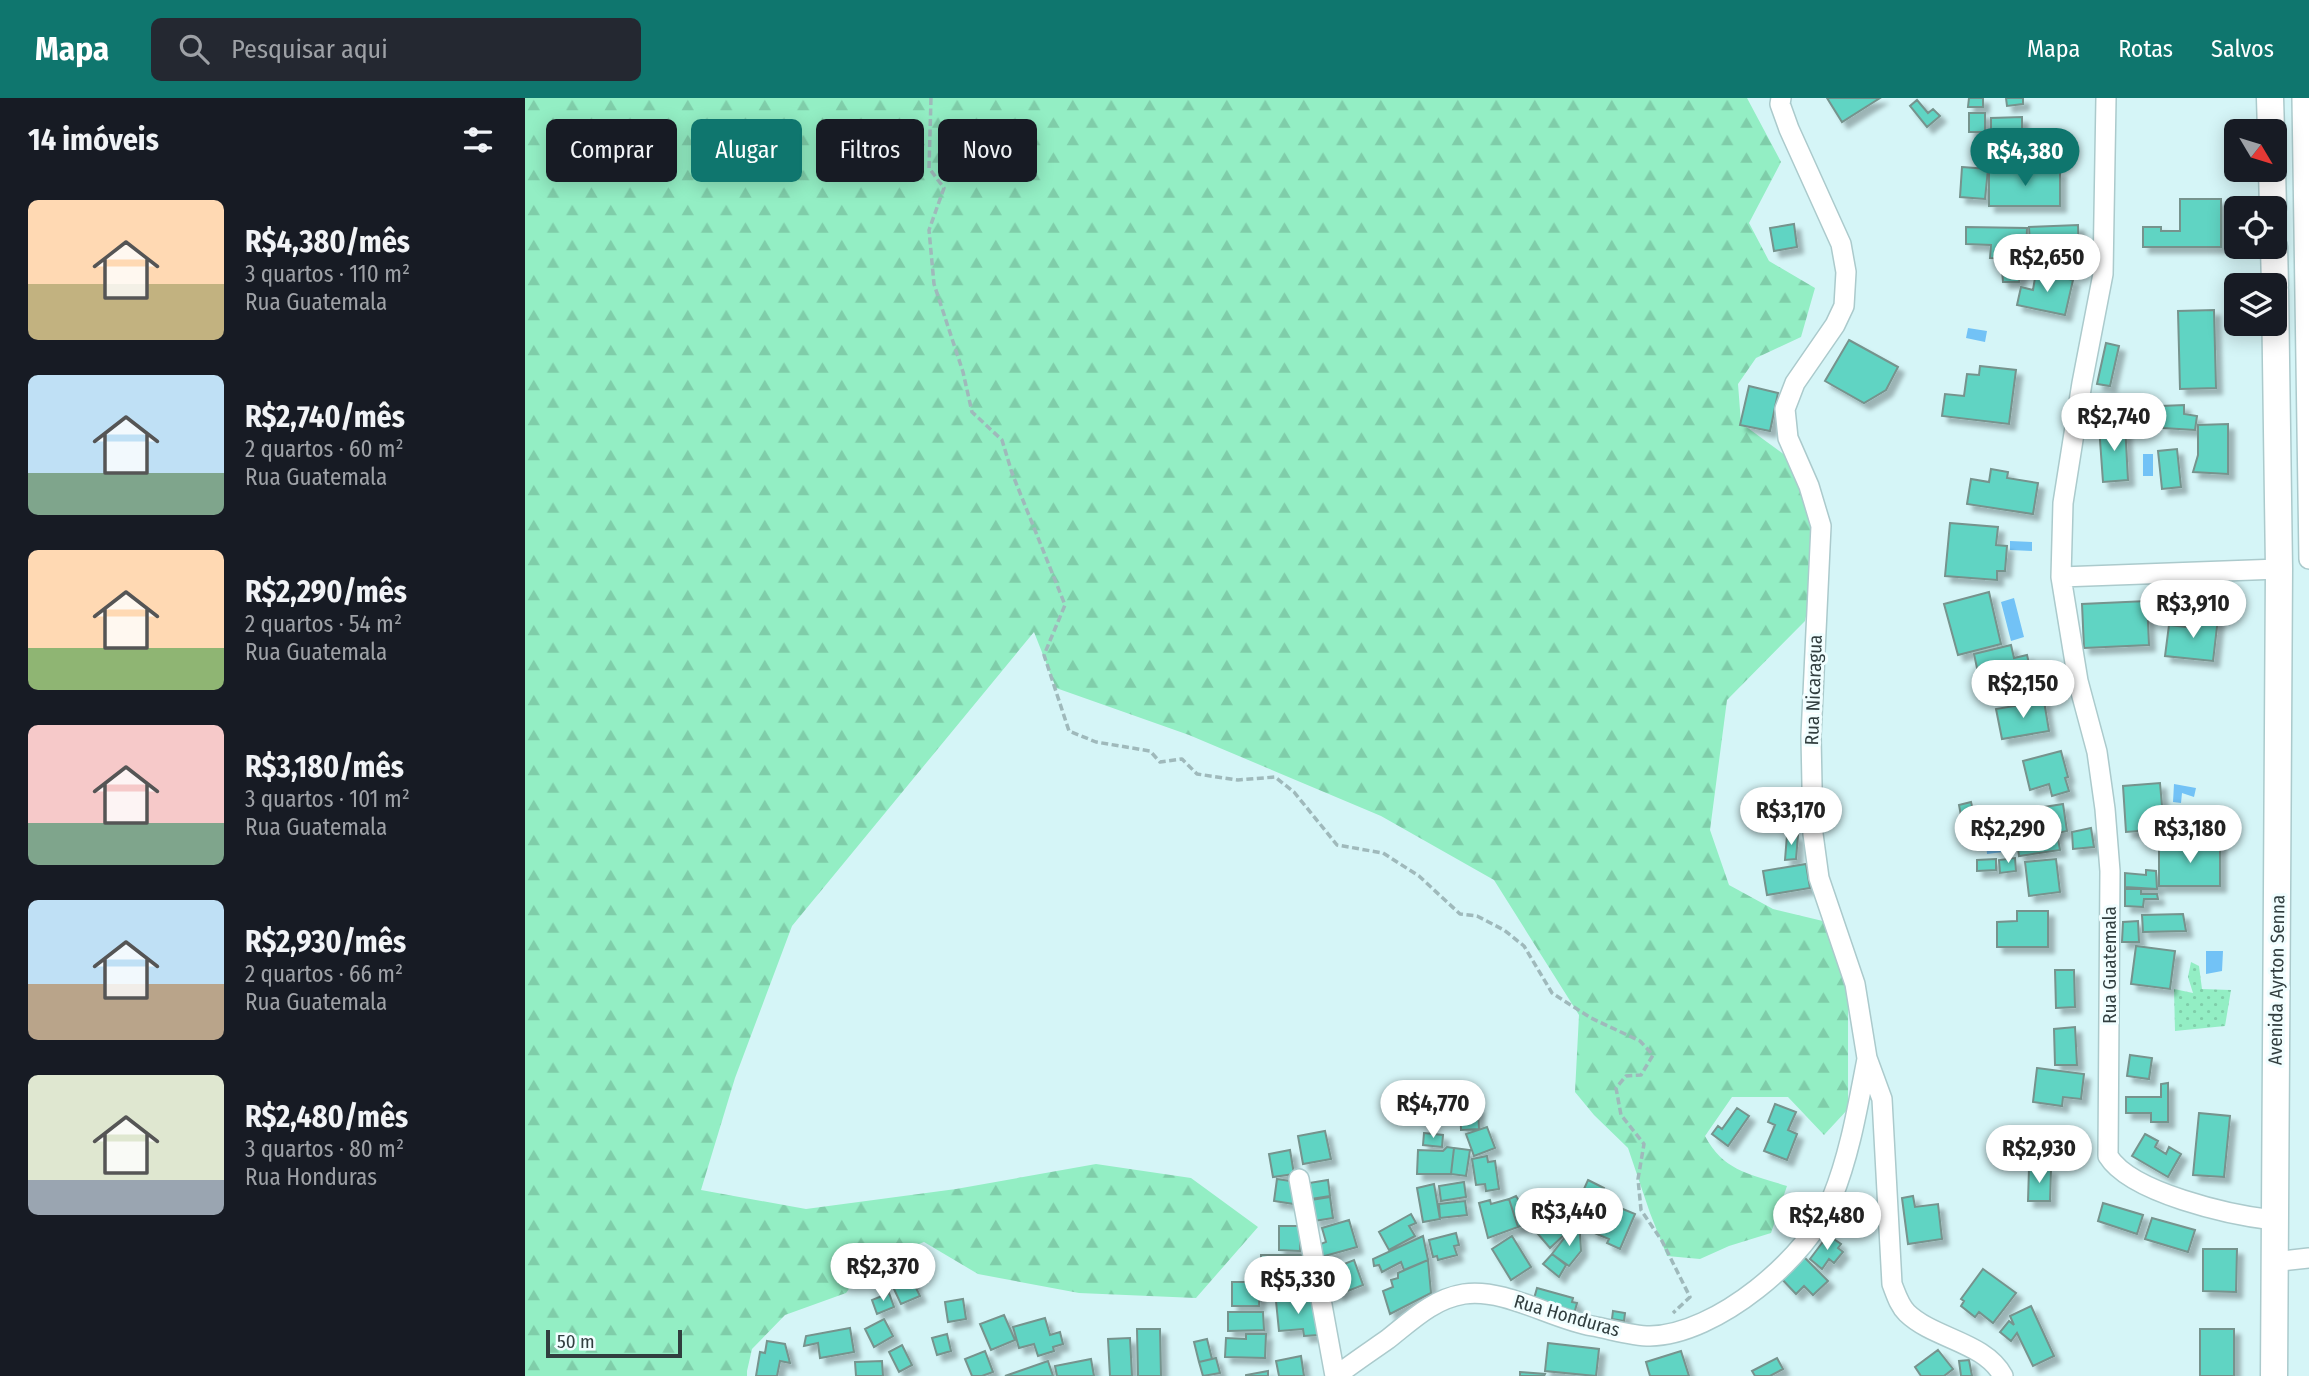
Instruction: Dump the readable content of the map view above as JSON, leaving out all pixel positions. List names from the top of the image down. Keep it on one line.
{"streets":{"main road":["Avenida Ayrton Senna"],"street":["Rua Nicaragua","Rua Guatemala","Rua Honduras"]},"crossings":[["Rua Nicaragua","Rua Honduras"],["Rua Guatemala","Avenida Ayrton Senna"]],"scale_bar":"50 m","north":"bottom right","page":{"header":"Mapa","search":"Pesquisar aqui","nav":["Mapa","Rotas","Salvos"],"heading":"14 imóveis","chip":["Comprar","Alugar","Filtros","Novo"],"price":["R$4,380","R$2,650","R$2,740","R$3,910","R$2,150","R$3,170","R$2,290","R$3,180","R$4,770","R$2,930","R$3,440","R$2,480","R$2,370","R$5,330"],"list":[{"name":"R$4,380/mês","note":"3 quartos · 110 m² · Rua Guatemala"},{"name":"R$2,740/mês","note":"2 quartos · 60 m² · Rua Guatemala"},{"name":"R$2,290/mês","note":"2 quartos · 54 m² · Rua Guatemala"},{"name":"R$3,180/mês","note":"3 quartos · 101 m² · Rua Guatemala"},{"name":"R$2,930/mês","note":"2 quartos · 66 m² · Rua Guatemala"},{"name":"R$2,480/mês","note":"3 quartos · 80 m² · Rua Honduras"}],"scale":"50 m"}}
